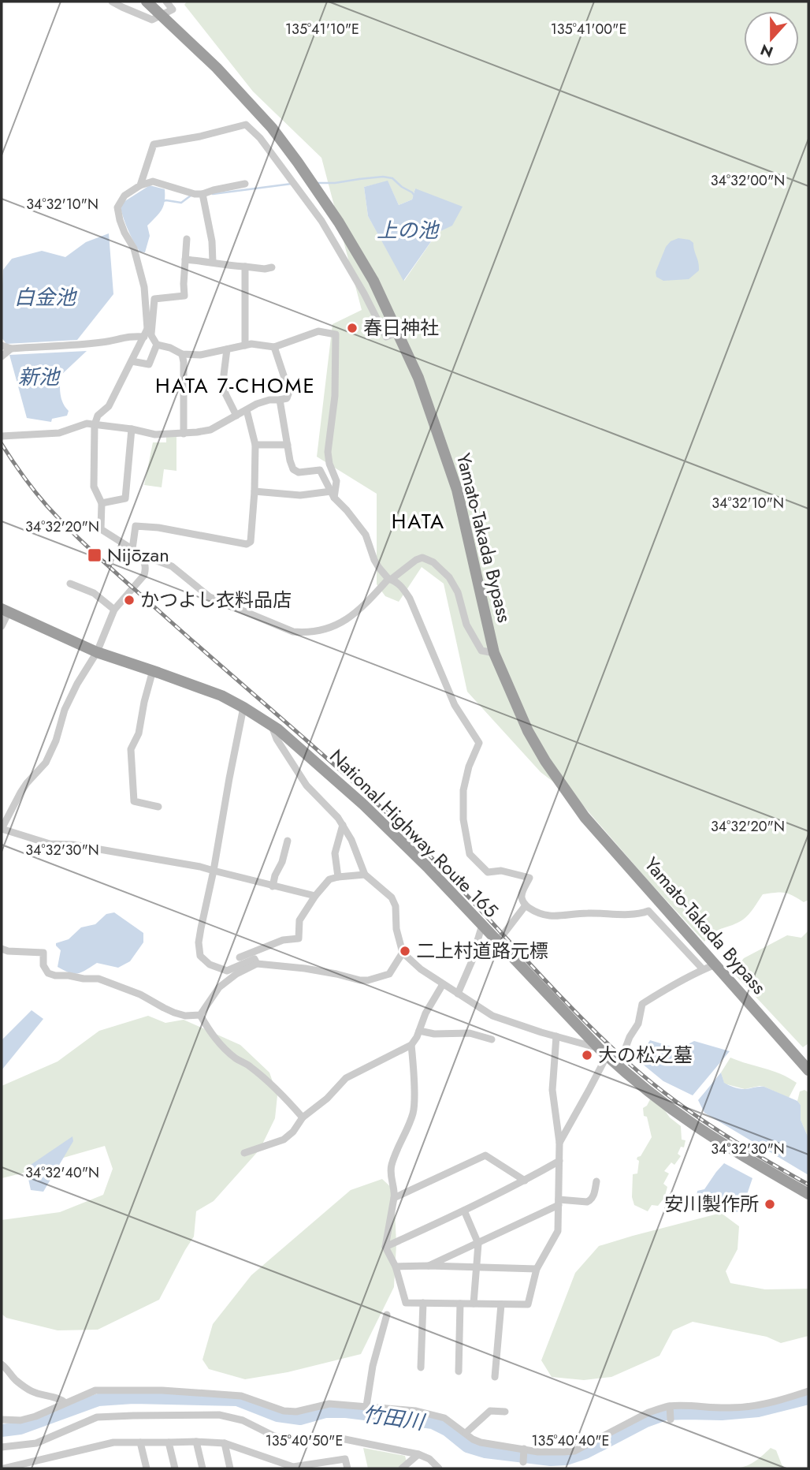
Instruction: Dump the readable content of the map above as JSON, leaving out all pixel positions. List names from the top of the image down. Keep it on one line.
{"streets":{"highway":["Yamato-Takada Bypass","National Highway Route 165"]},"districts":["HATA 7-CHOME","HATA"],"water":["上の池","白金池","新池","竹田川"],"places":{"other":["春日神社","かつよし衣料品店","二上村道路元標","大の松之墓","安川製作所"],"transit":["Nijōzan"]},"north":"bottom","coordinates":["135°41'10\"E","135°41'00\"E","34°32'00\"N","34°32'10\"N","34°32'20\"N","34°32'30\"N","34°32'40\"N","135°40'50\"E","135°40'40\"E"]}
